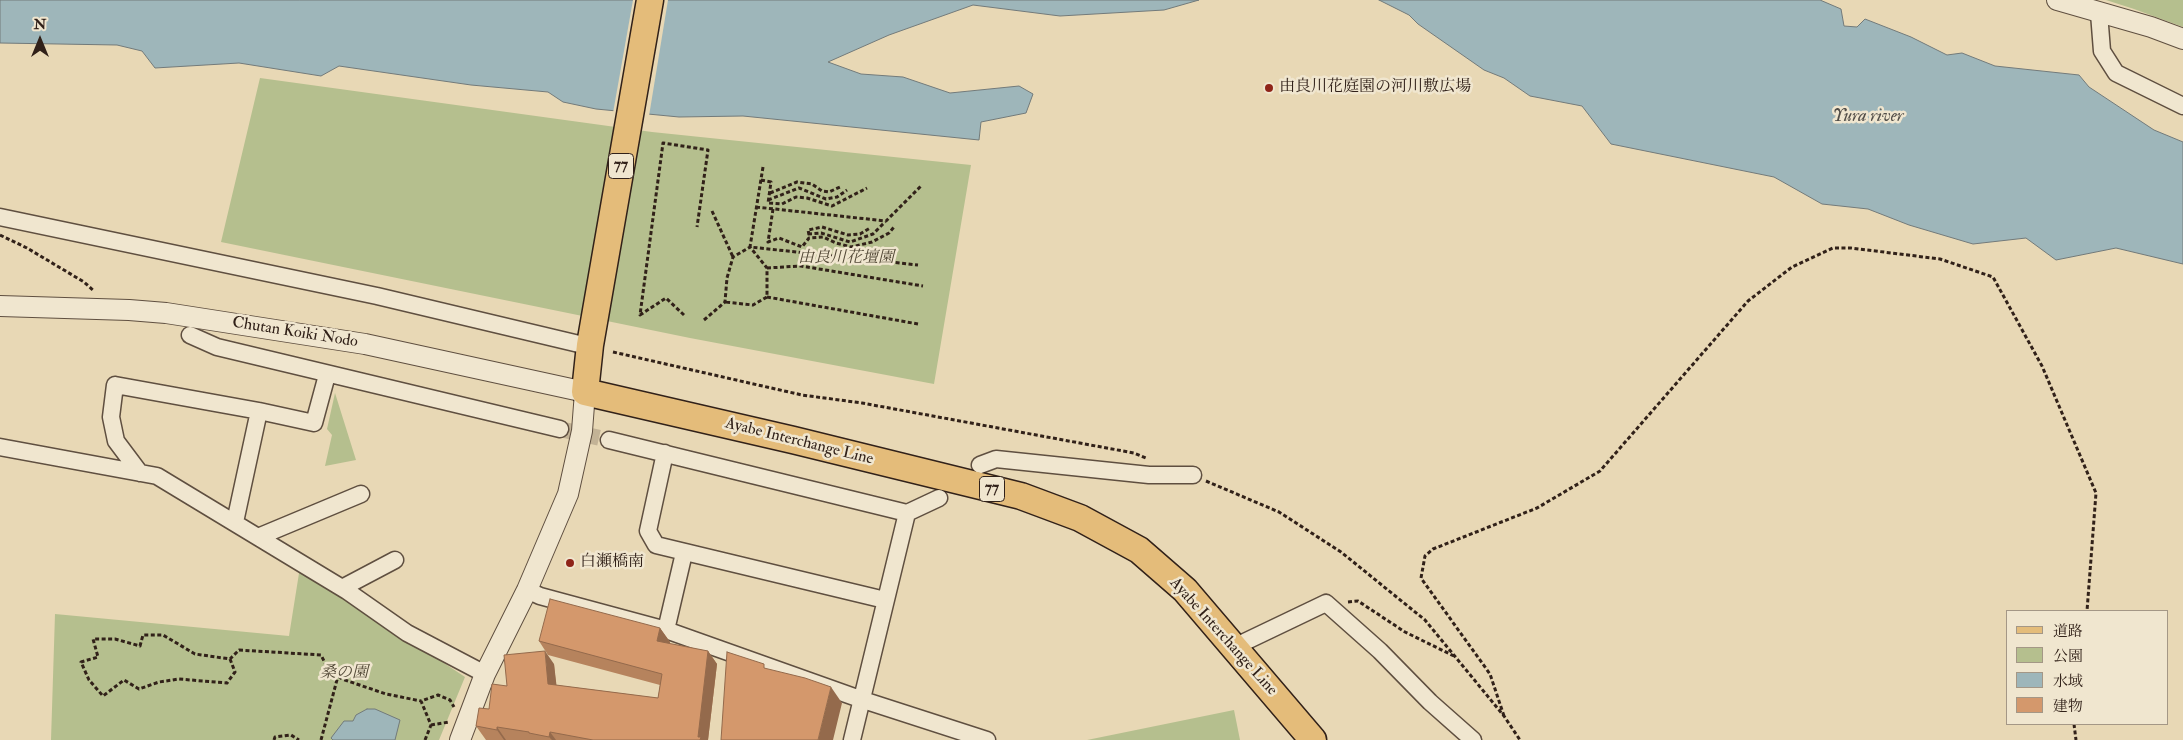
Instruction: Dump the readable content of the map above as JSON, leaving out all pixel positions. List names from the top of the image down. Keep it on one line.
{"streets":{"main road":["77","Ayabe Interchange Line"],"street":["Chutan Koiki Nodo"]},"crossings":[["77","Chutan Koiki Nodo"],["77","Ayabe Interchange Line"],["Chutan Koiki Nodo","Ayabe Interchange Line"]],"water":["Yura river"],"parks":["由良川花壇園","桑の園"],"places":["由良川花庭園の河川敷広場","白瀬橋南"],"legend":["道路","公園","水域","建物"],"north":"top"}
